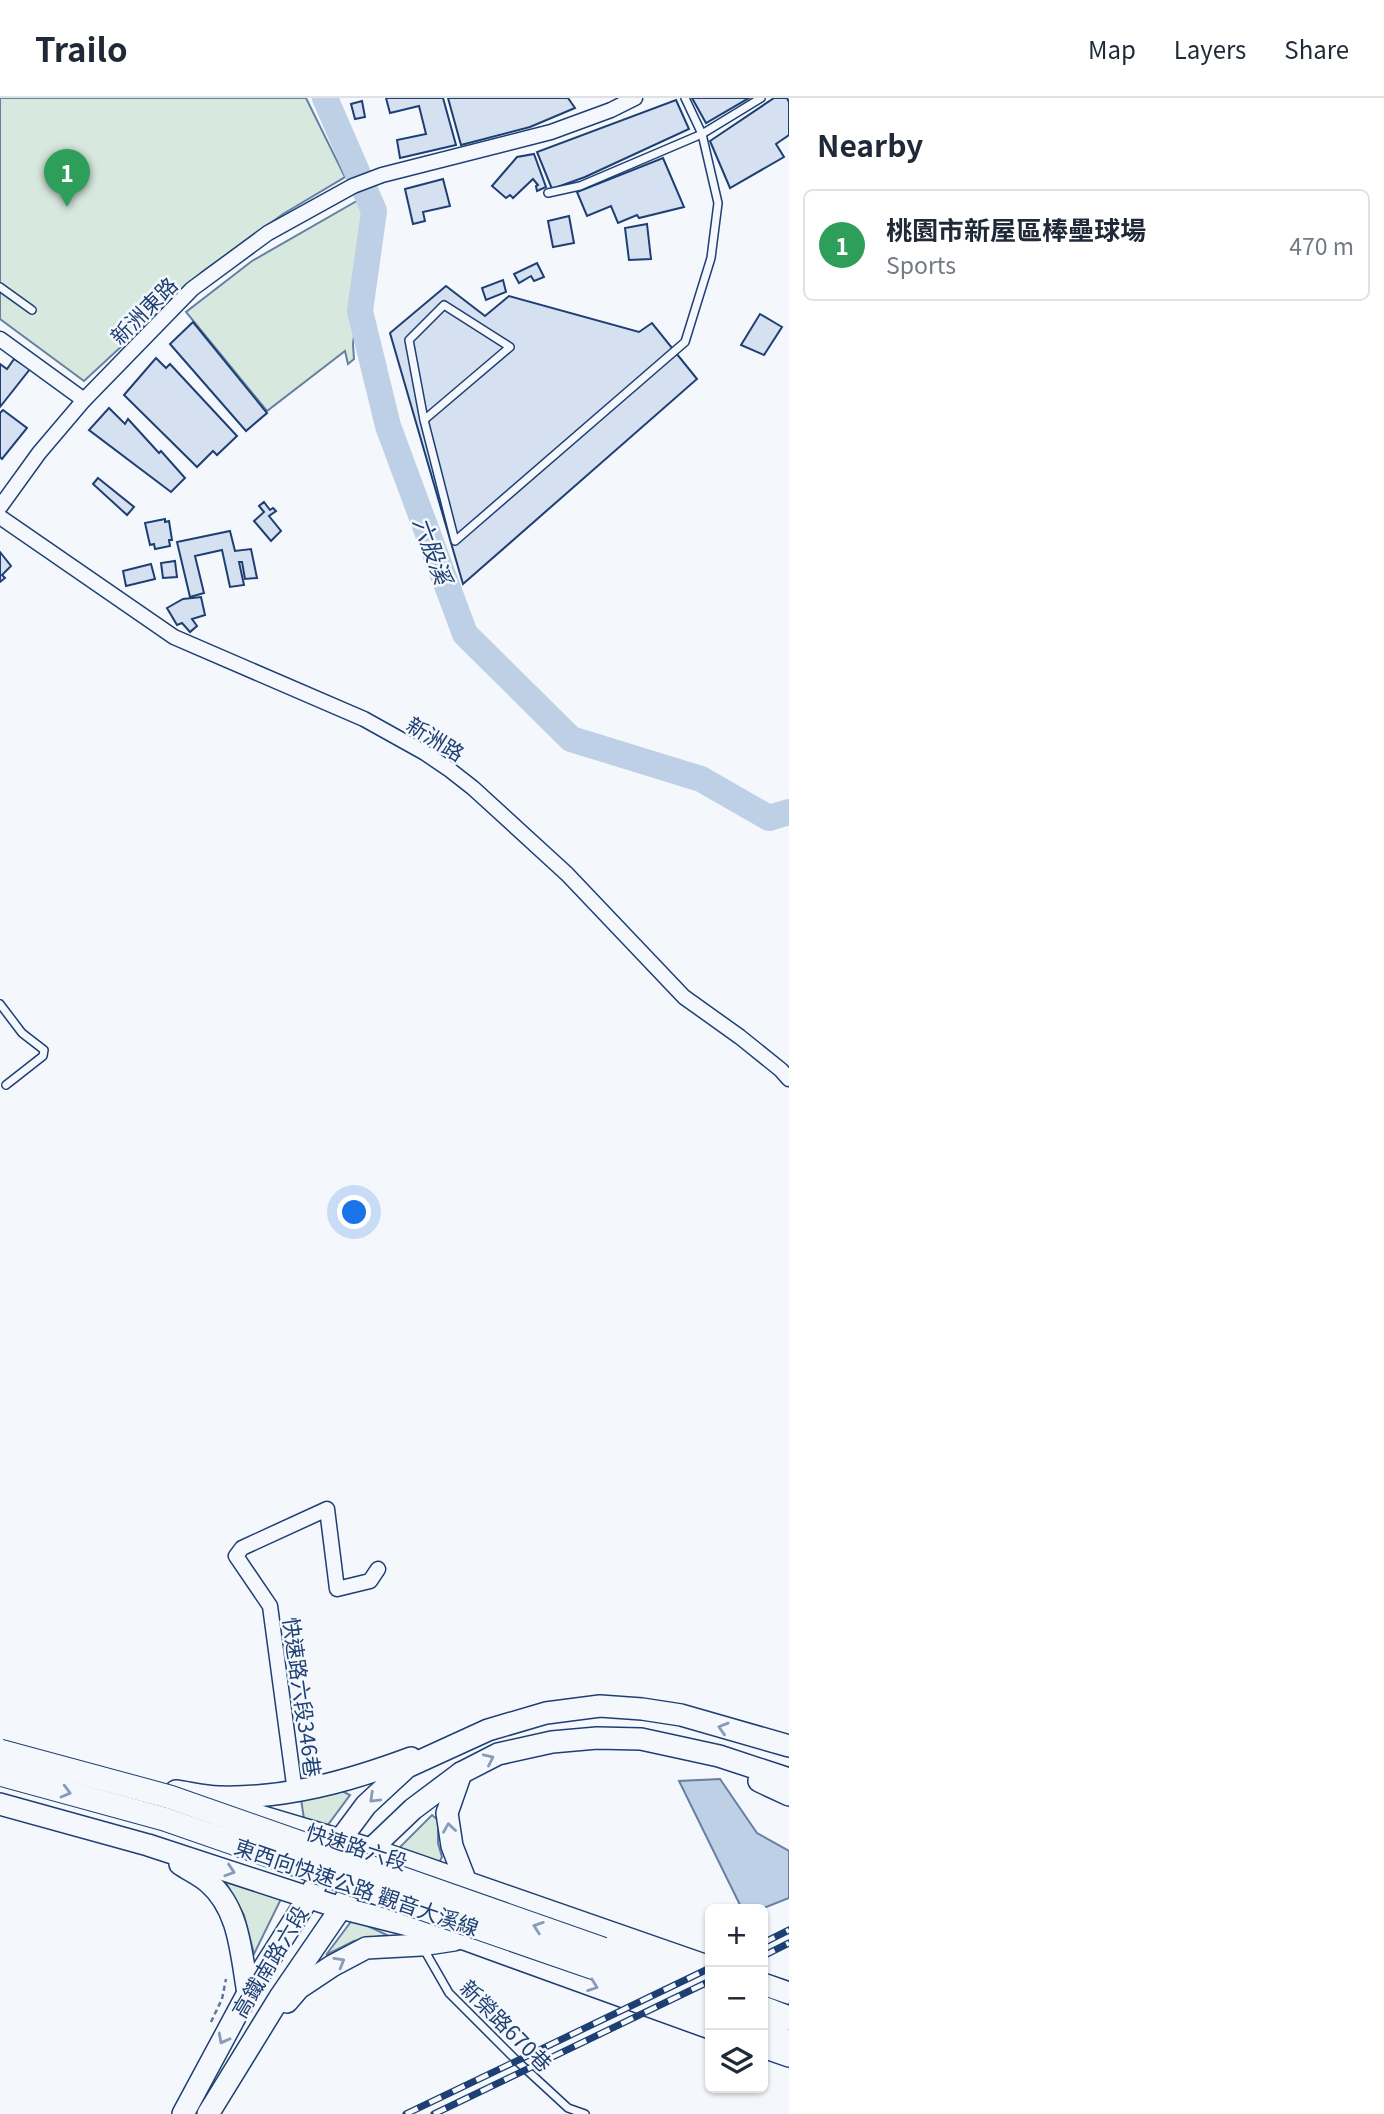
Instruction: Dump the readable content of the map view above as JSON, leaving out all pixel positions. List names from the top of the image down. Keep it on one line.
{"streets":{"highway":["東西向快速公路 觀音大溪線"],"main road":["快速路六段","高鐵南路六段"],"street":["新洲東路","新洲路","快速路六段346巷"],"lane":["新榮路670巷"]},"crossings":[["快速路六段","高鐵南路六段"]],"water":["六股溪"],"page":{"header":"Trailo","nav":["Map","Layers","Share"],"heading":"Nearby","pins":"1","list":[{"mark":"1","name":"桃園市新屋區棒壘球場","note":"Sports","value":"470 m"}],"map_buttons":["+","−"]}}
